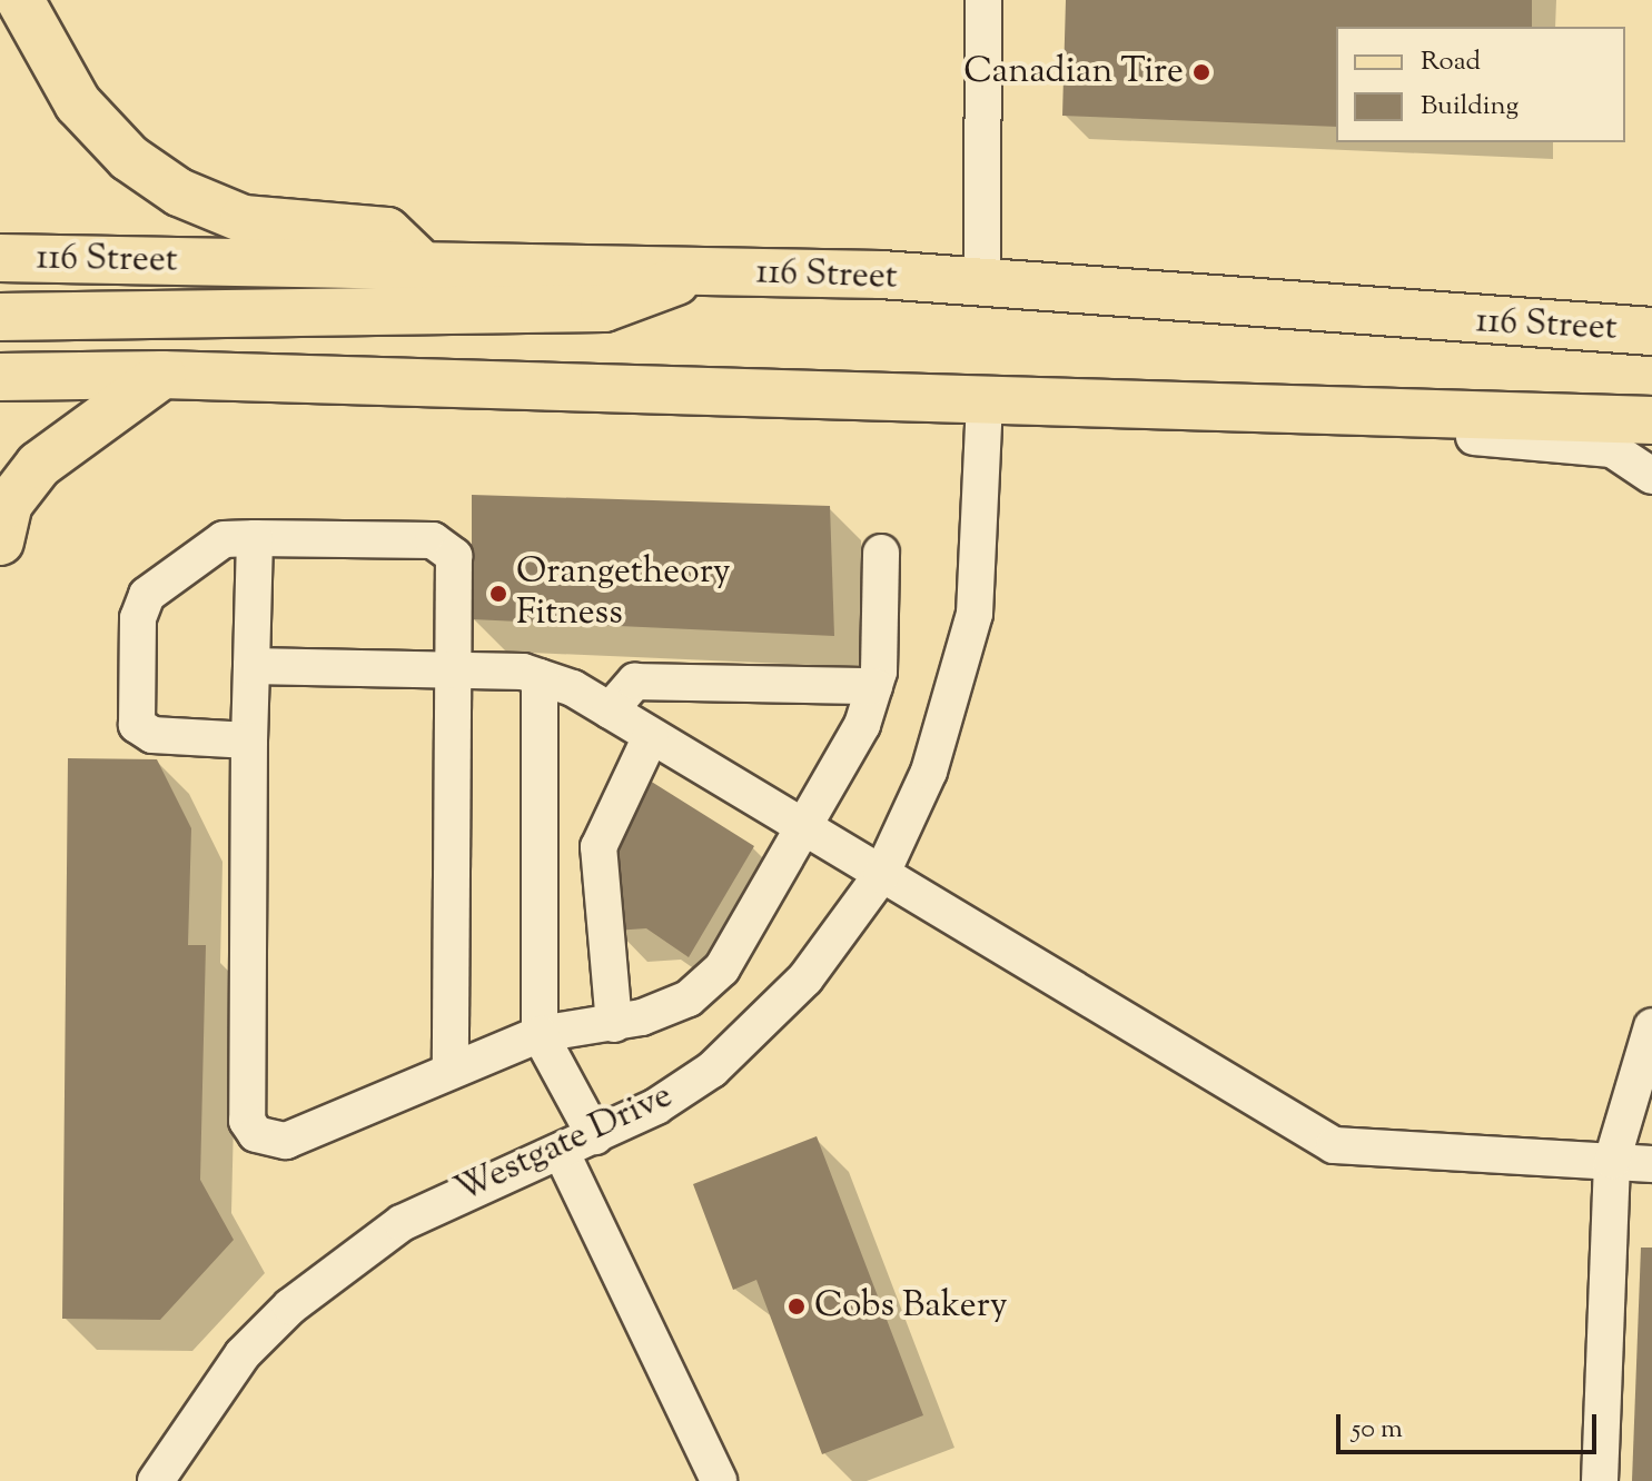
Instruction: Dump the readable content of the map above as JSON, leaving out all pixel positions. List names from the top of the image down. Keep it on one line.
{"streets":{"main road":["116 Street"],"street":["Westgate Drive"]},"places":["Canadian Tire","Orangetheory Fitness","Cobs Bakery"],"legend":["Road","Building"],"scale_bar":"50 m"}
